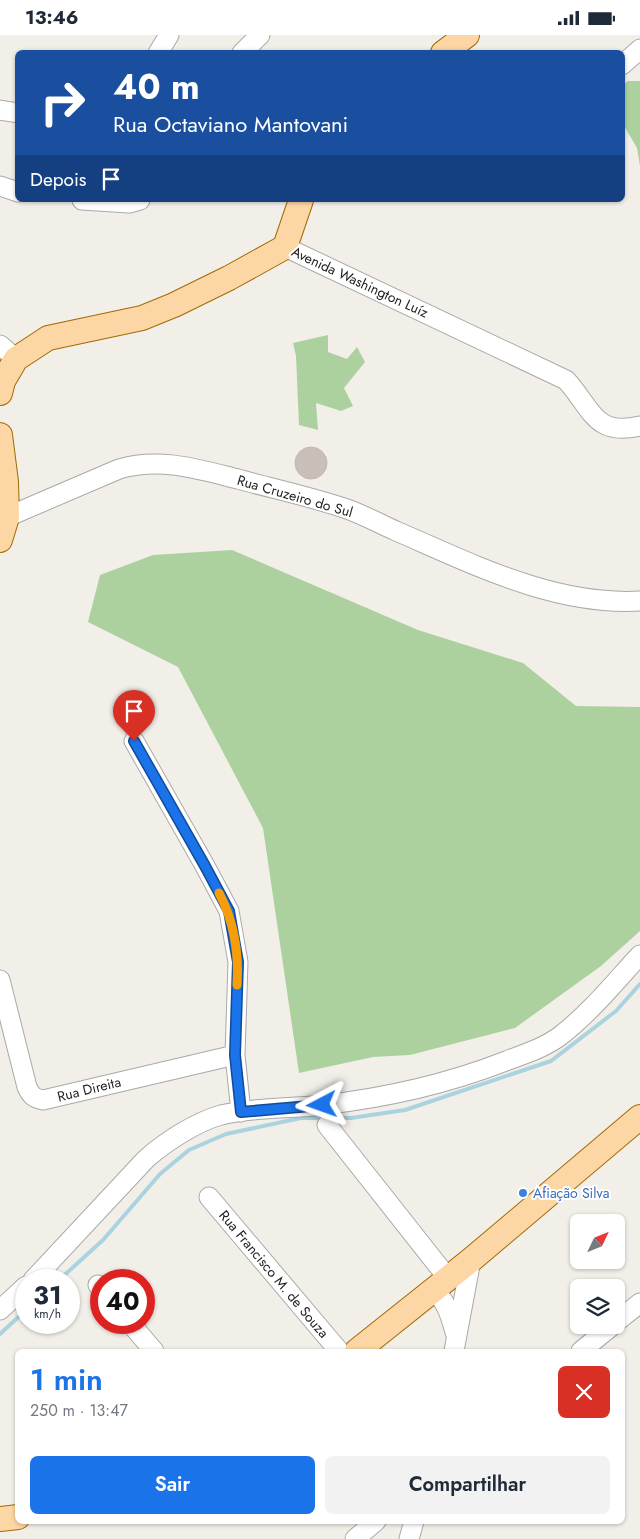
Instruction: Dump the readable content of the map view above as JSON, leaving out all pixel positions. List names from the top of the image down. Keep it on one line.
{"streets":{"main road":["Avenida Washington Luíz"],"street":["Rua Cruzeiro do Sul","Rua Direita","Rua Francisco M. de Souza"]},"places":["Afiação Silva"],"north":"top right","page":{"status":"13:46","turn":["40 m","Rua Octaviano Mantovani"],"then":"Depois","speed":"31 km/h","limit":"40","heading":["1 min","250 m · 13:47"],"buttons":["Sair","Compartilhar"]}}
